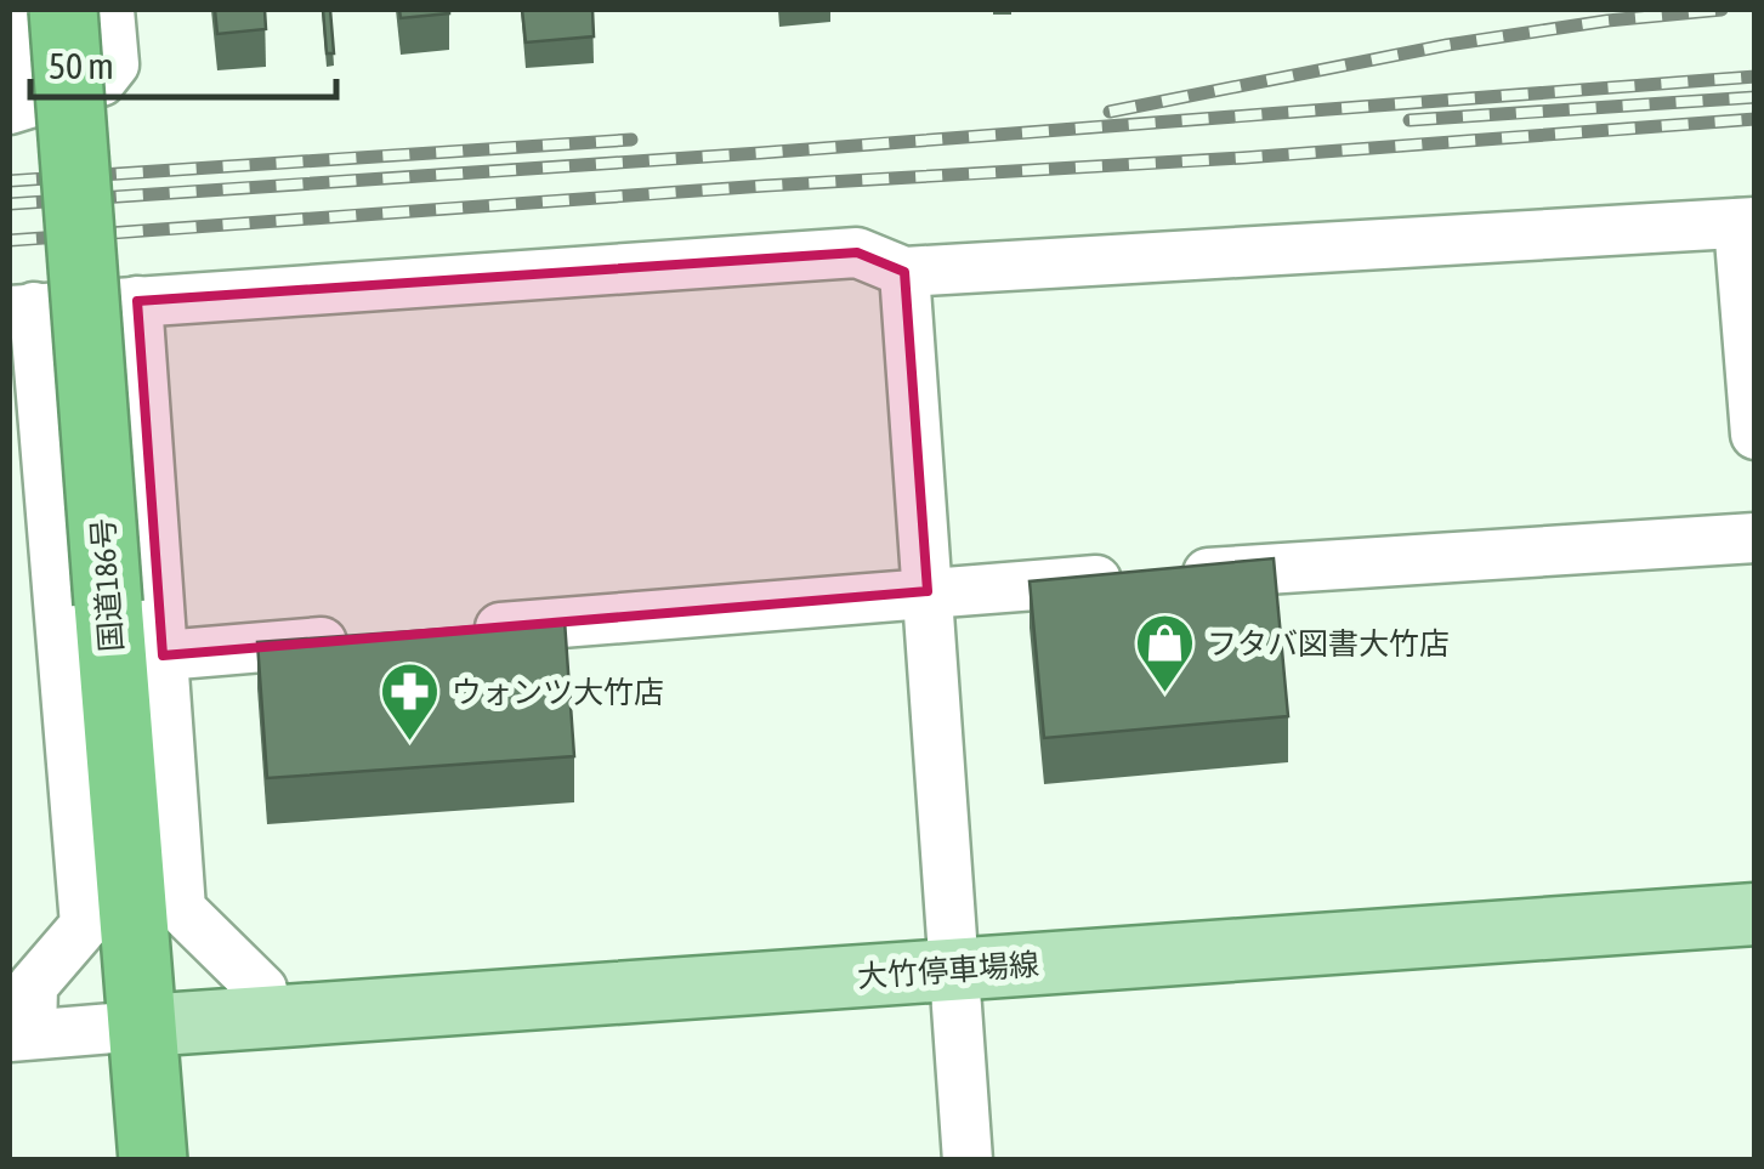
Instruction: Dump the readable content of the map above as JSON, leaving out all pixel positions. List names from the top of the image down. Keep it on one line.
{"streets":{"highway":["国道186号"],"main road":["大竹停車場線"]},"crossings":[["国道186号","大竹停車場線"]],"places":{"shop":["フタバ図書大竹店"],"pharmacy":["ウォンツ大竹店"]},"scale_bar":"50 m"}
